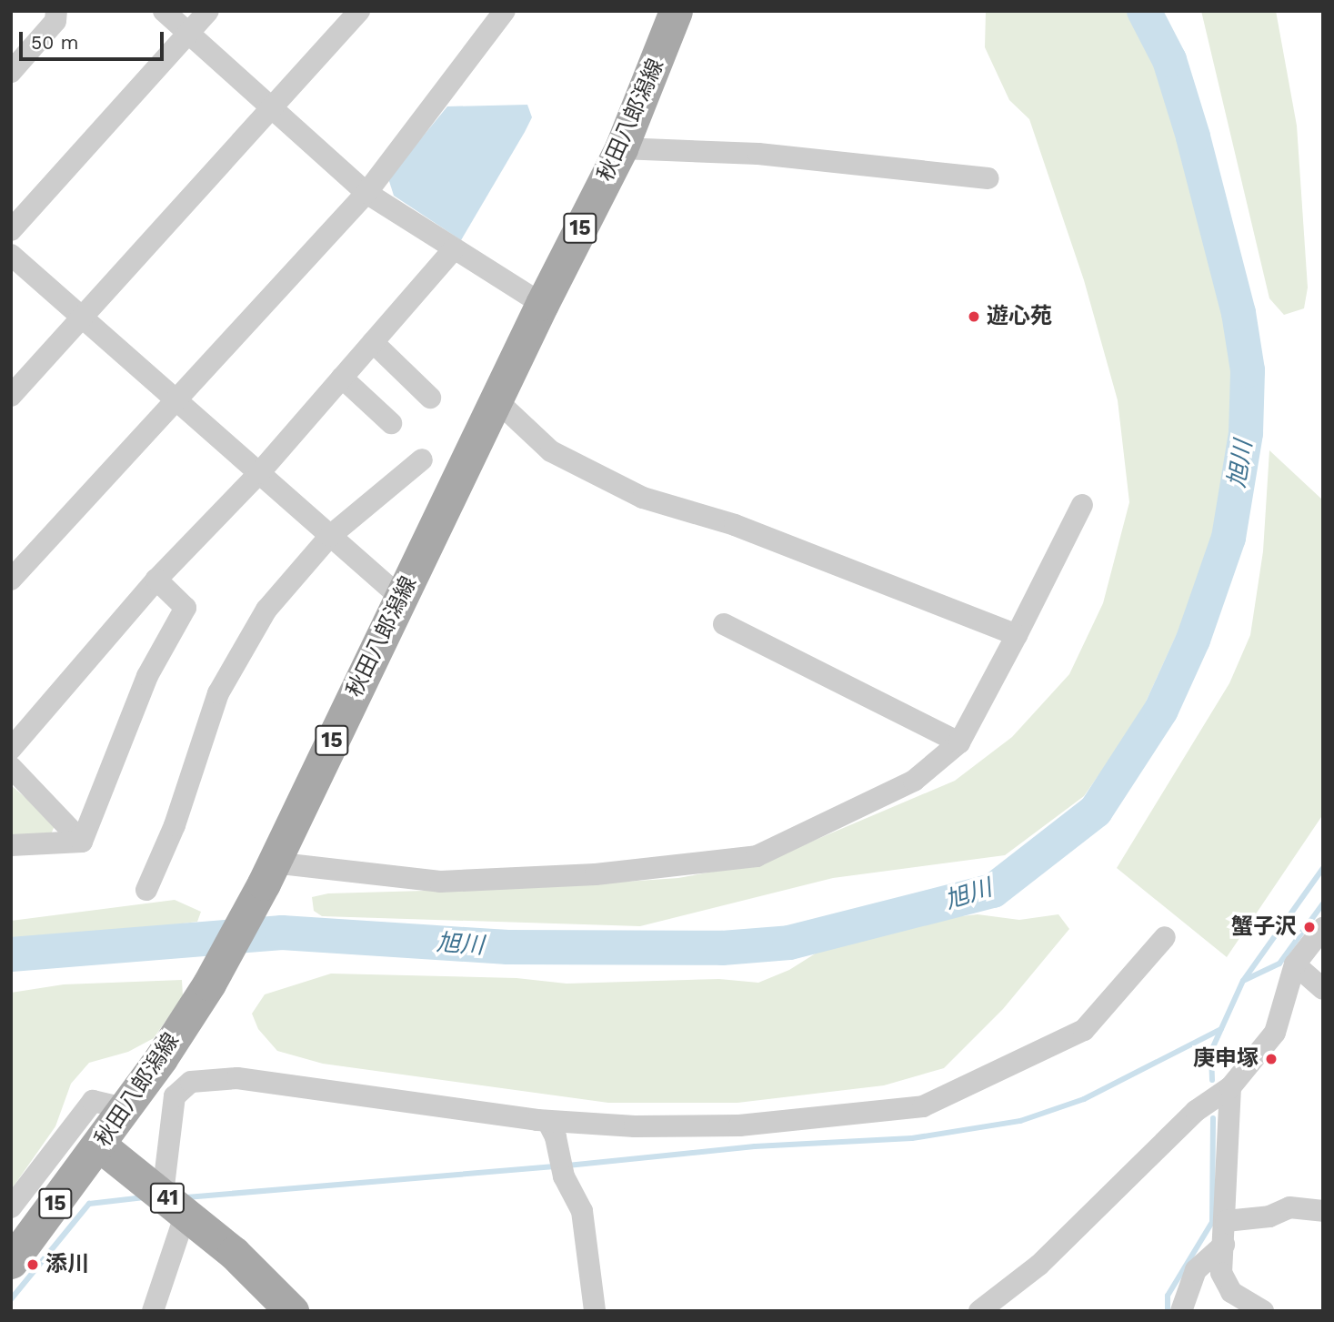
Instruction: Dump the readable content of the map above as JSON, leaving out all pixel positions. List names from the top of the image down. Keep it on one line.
{"streets":{"main road":["秋田八郎潟線","15","41"]},"crossings":[["秋田八郎潟線","41"]],"water":["旭川"],"places":["遊心苑","蟹子沢","庚申塚","添川"],"scale_bar":"50 m"}
